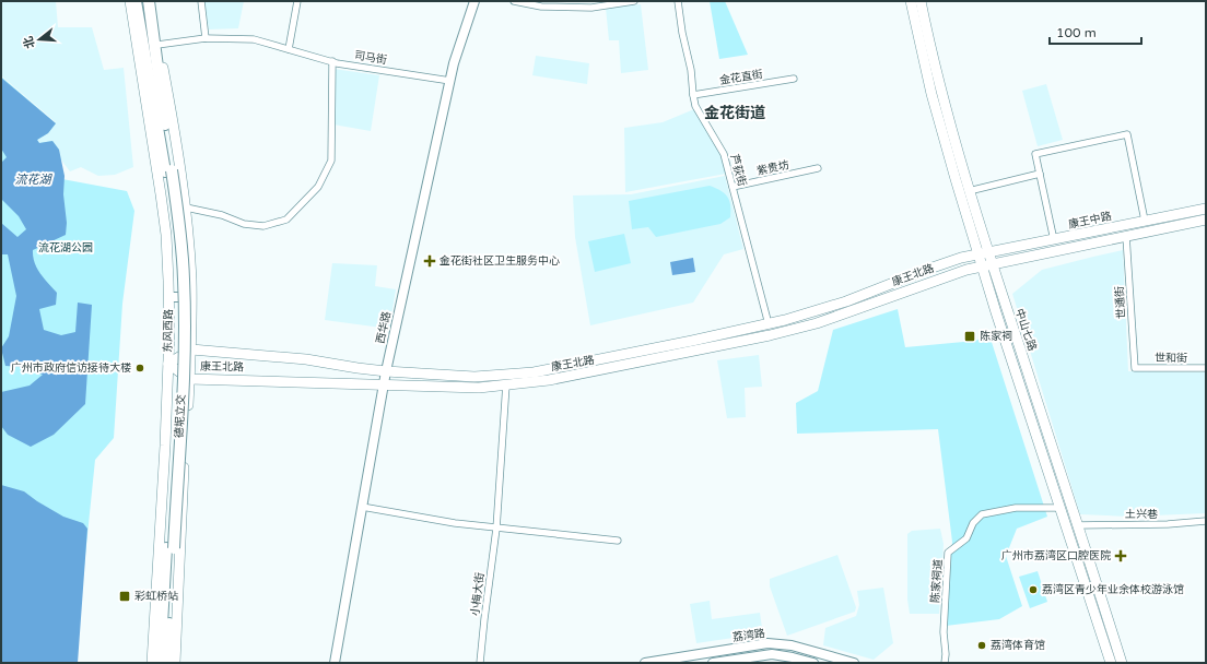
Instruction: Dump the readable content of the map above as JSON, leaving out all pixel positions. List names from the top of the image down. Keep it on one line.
{"streets":{"highway":["东风西路","德坭立交"],"main road":["康王中路","康王北路","西华路","中山七路","荔湾路"],"street":["司马街","金花直街","紫贵坊","芦荻街","世通街","世和街","土兴巷","陈家祠道","小梅大街"]},"crossings":[["司马街","西华路"],["司马街","东风西路"],["金花直街","芦荻街"],["紫贵坊","芦荻街"],["芦荻街","康王北路"],["康王中路","康王北路"],["康王中路","世通街"],["康王中路","中山七路"],["康王北路","西华路"],["康王北路","中山七路"],["康王北路","东风西路"],["康王北路","小梅大街"],["世通街","世和街"],["中山七路","土兴巷"],["中山七路","陈家祠道"],["东风西路","德坭立交"]],"districts":["金花街道"],"water":["流花湖"],"parks":["流花湖公园"],"places":{"health":["金花街社区卫生服务中心","广州市荔湾区口腔医院"],"transit":["陈家祠","彩虹桥站"],"other":["广州市政府信访接待大楼","荔湾区青少年业余体校游泳馆","荔湾体育馆"]},"scale_bar":"100 m","north":"left"}
